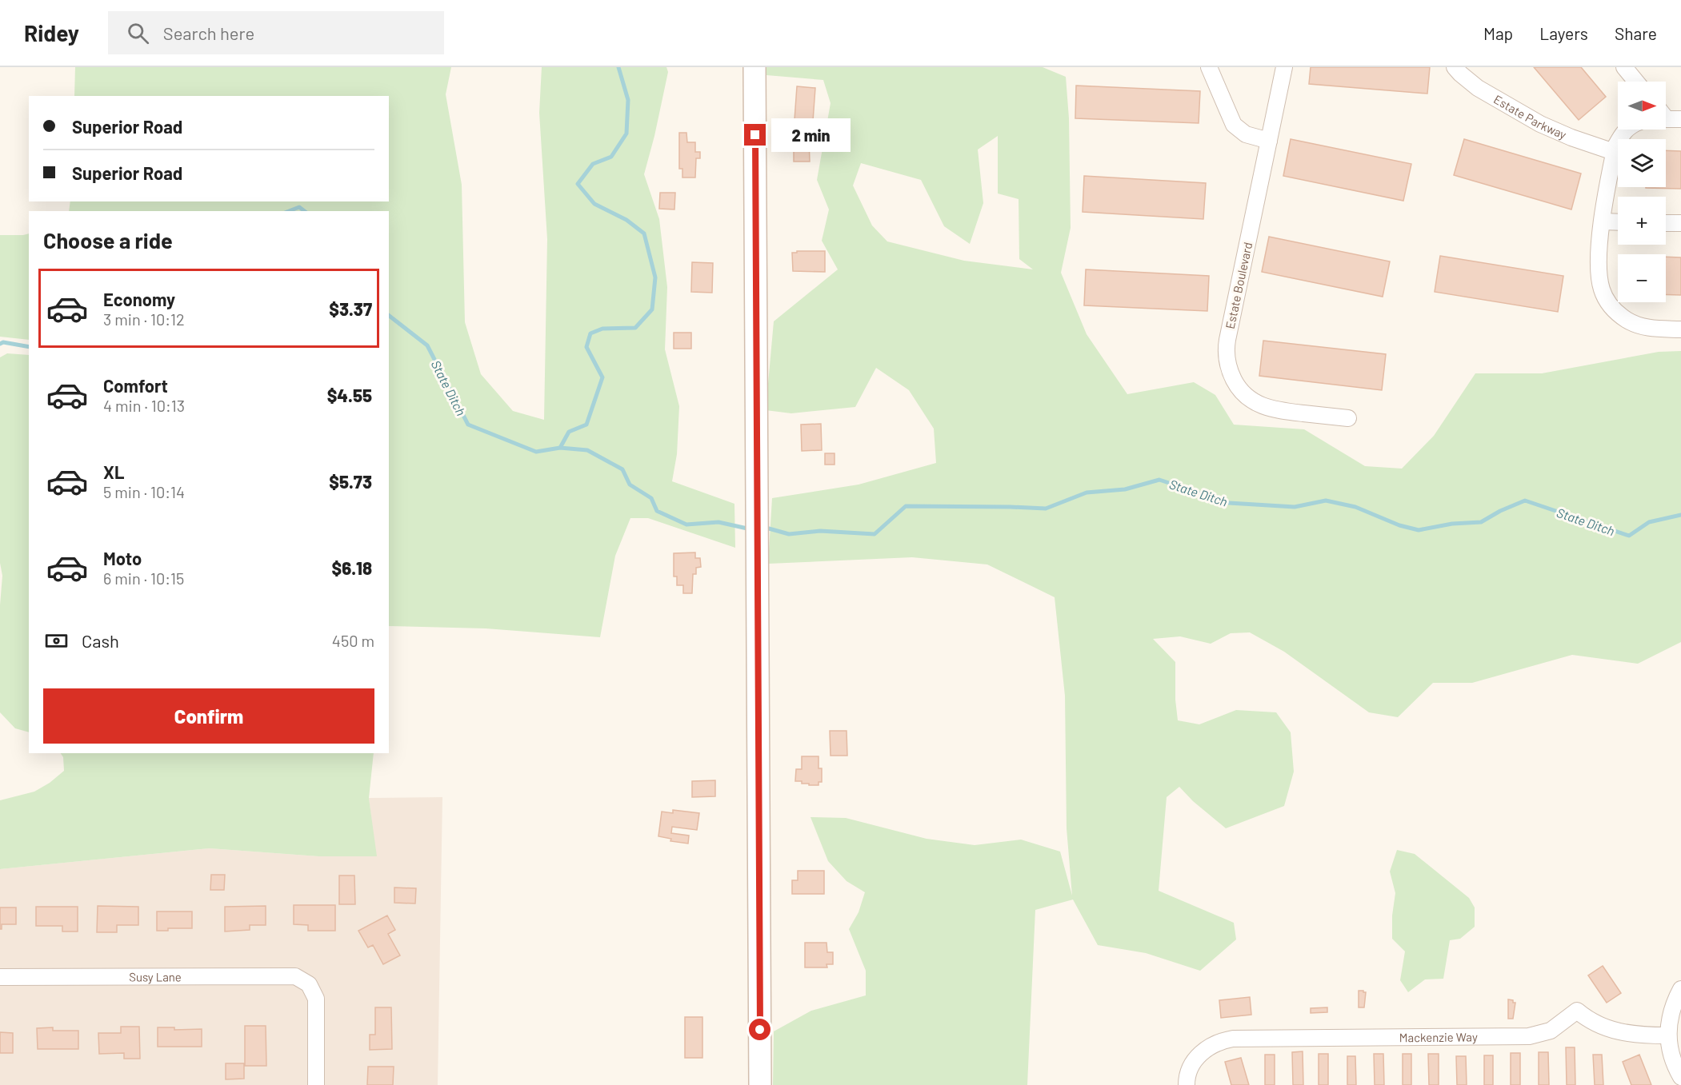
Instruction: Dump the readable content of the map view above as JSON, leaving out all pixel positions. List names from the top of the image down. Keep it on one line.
{"streets":{"street":["Estate Parkway","Estate Boulevard","Susy Lane","Mackenzie Way"]},"water":["State Ditch"],"north":"right","page":{"header":"Ridey","search":"Search here","nav":["Map","Layers","Share"],"map_buttons":["+","−"],"banner":["Superior Road","Superior Road"],"bubble":"2 min","heading":"Choose a ride","list":[{"name":"Economy","note":"3 min · 10:12","value":"$3.37"},{"name":"Comfort","note":"4 min · 10:13","value":"$4.55"},{"name":"XL","note":"5 min · 10:14","value":"$5.73"},{"name":"Moto","note":"6 min · 10:15","value":"$6.18"}],"pay":["Cash","450 m"],"buttons":"Confirm"}}
